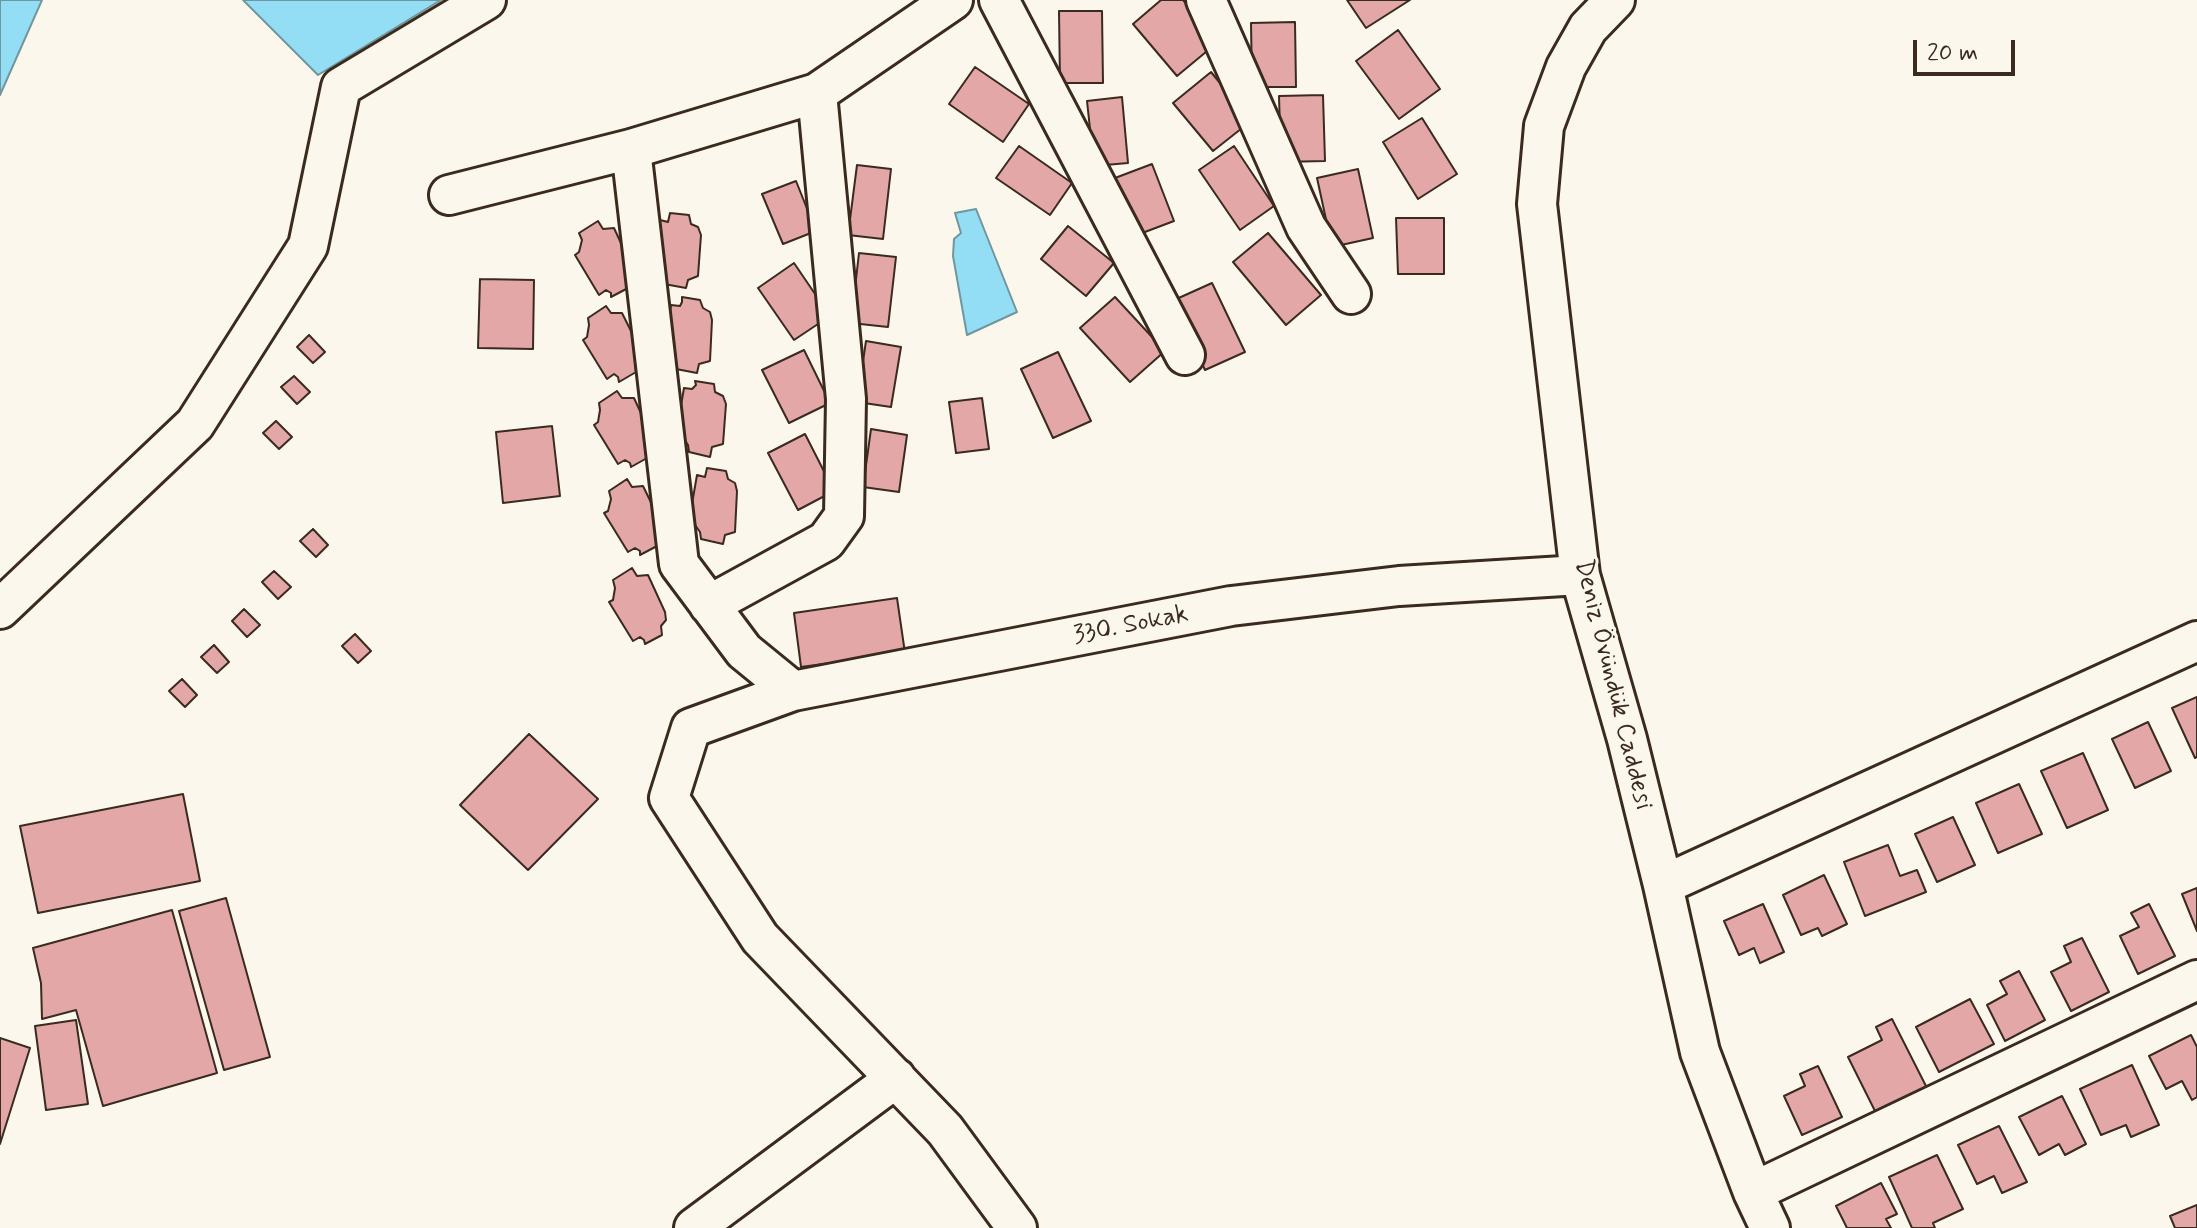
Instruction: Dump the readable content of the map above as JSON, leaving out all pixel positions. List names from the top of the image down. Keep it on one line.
{"streets":{"street":["330. Sokak","Deniz Övündük Caddesi"]},"crossings":[["330. Sokak","Deniz Övündük Caddesi"]],"scale_bar":"20 m"}
